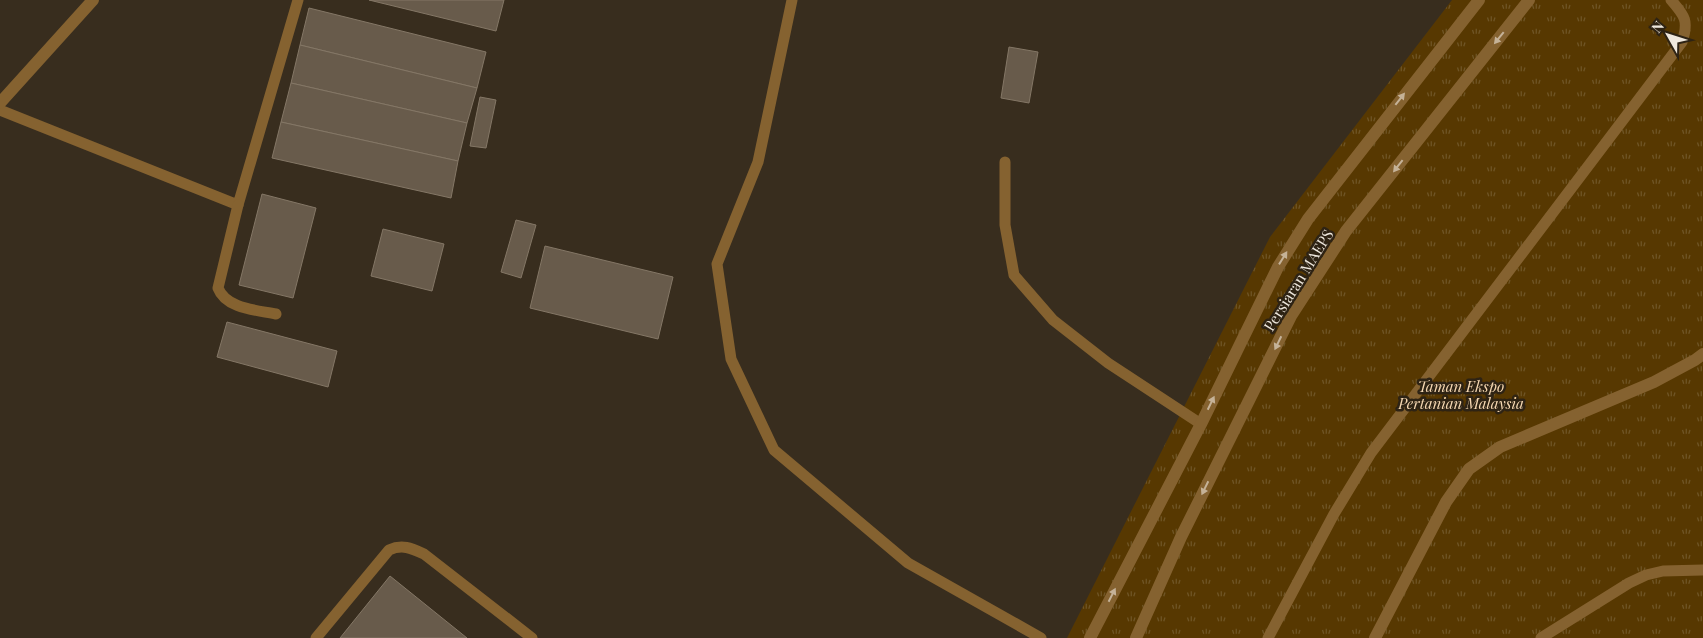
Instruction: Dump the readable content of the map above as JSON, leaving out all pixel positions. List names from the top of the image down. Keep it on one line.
{"streets":{"street":["Persiaran MAEPS"]},"parks":["Taman Ekspo Pertanian Malaysia"],"north":"top left"}
